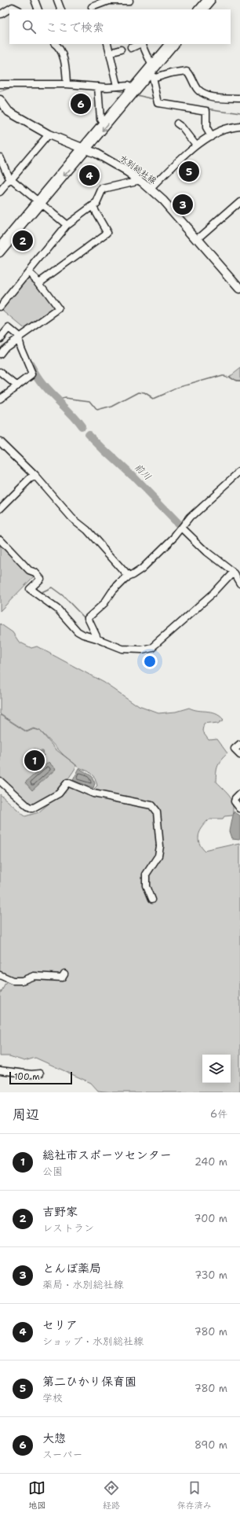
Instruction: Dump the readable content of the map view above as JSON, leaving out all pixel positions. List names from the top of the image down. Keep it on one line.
{"streets":{"main road":["水別総社線"]},"water":["前川"],"scale_bar":"100 m","page":{"search":"ここで検索","pins":["6","5","4","3","2","1"],"scale":"100 m","heading":["周辺","6件"],"list":[{"mark":"1","name":"総社市スポーツセンター","note":"公園","value":"240 m"},{"mark":"2","name":"吉野家","note":"レストラン","value":"700 m"},{"mark":"3","name":"とんぼ薬局","note":"薬局 · 水別総社線","value":"730 m"},{"mark":"4","name":"セリア","note":"ショップ · 水別総社線","value":"780 m"},{"mark":"5","name":"第二ひかり保育園","note":"学校","value":"780 m"},{"mark":"6","name":"大惣","note":"スーパー","value":"890 m"}],"nav":["地図","経路","保存済み"]}}
